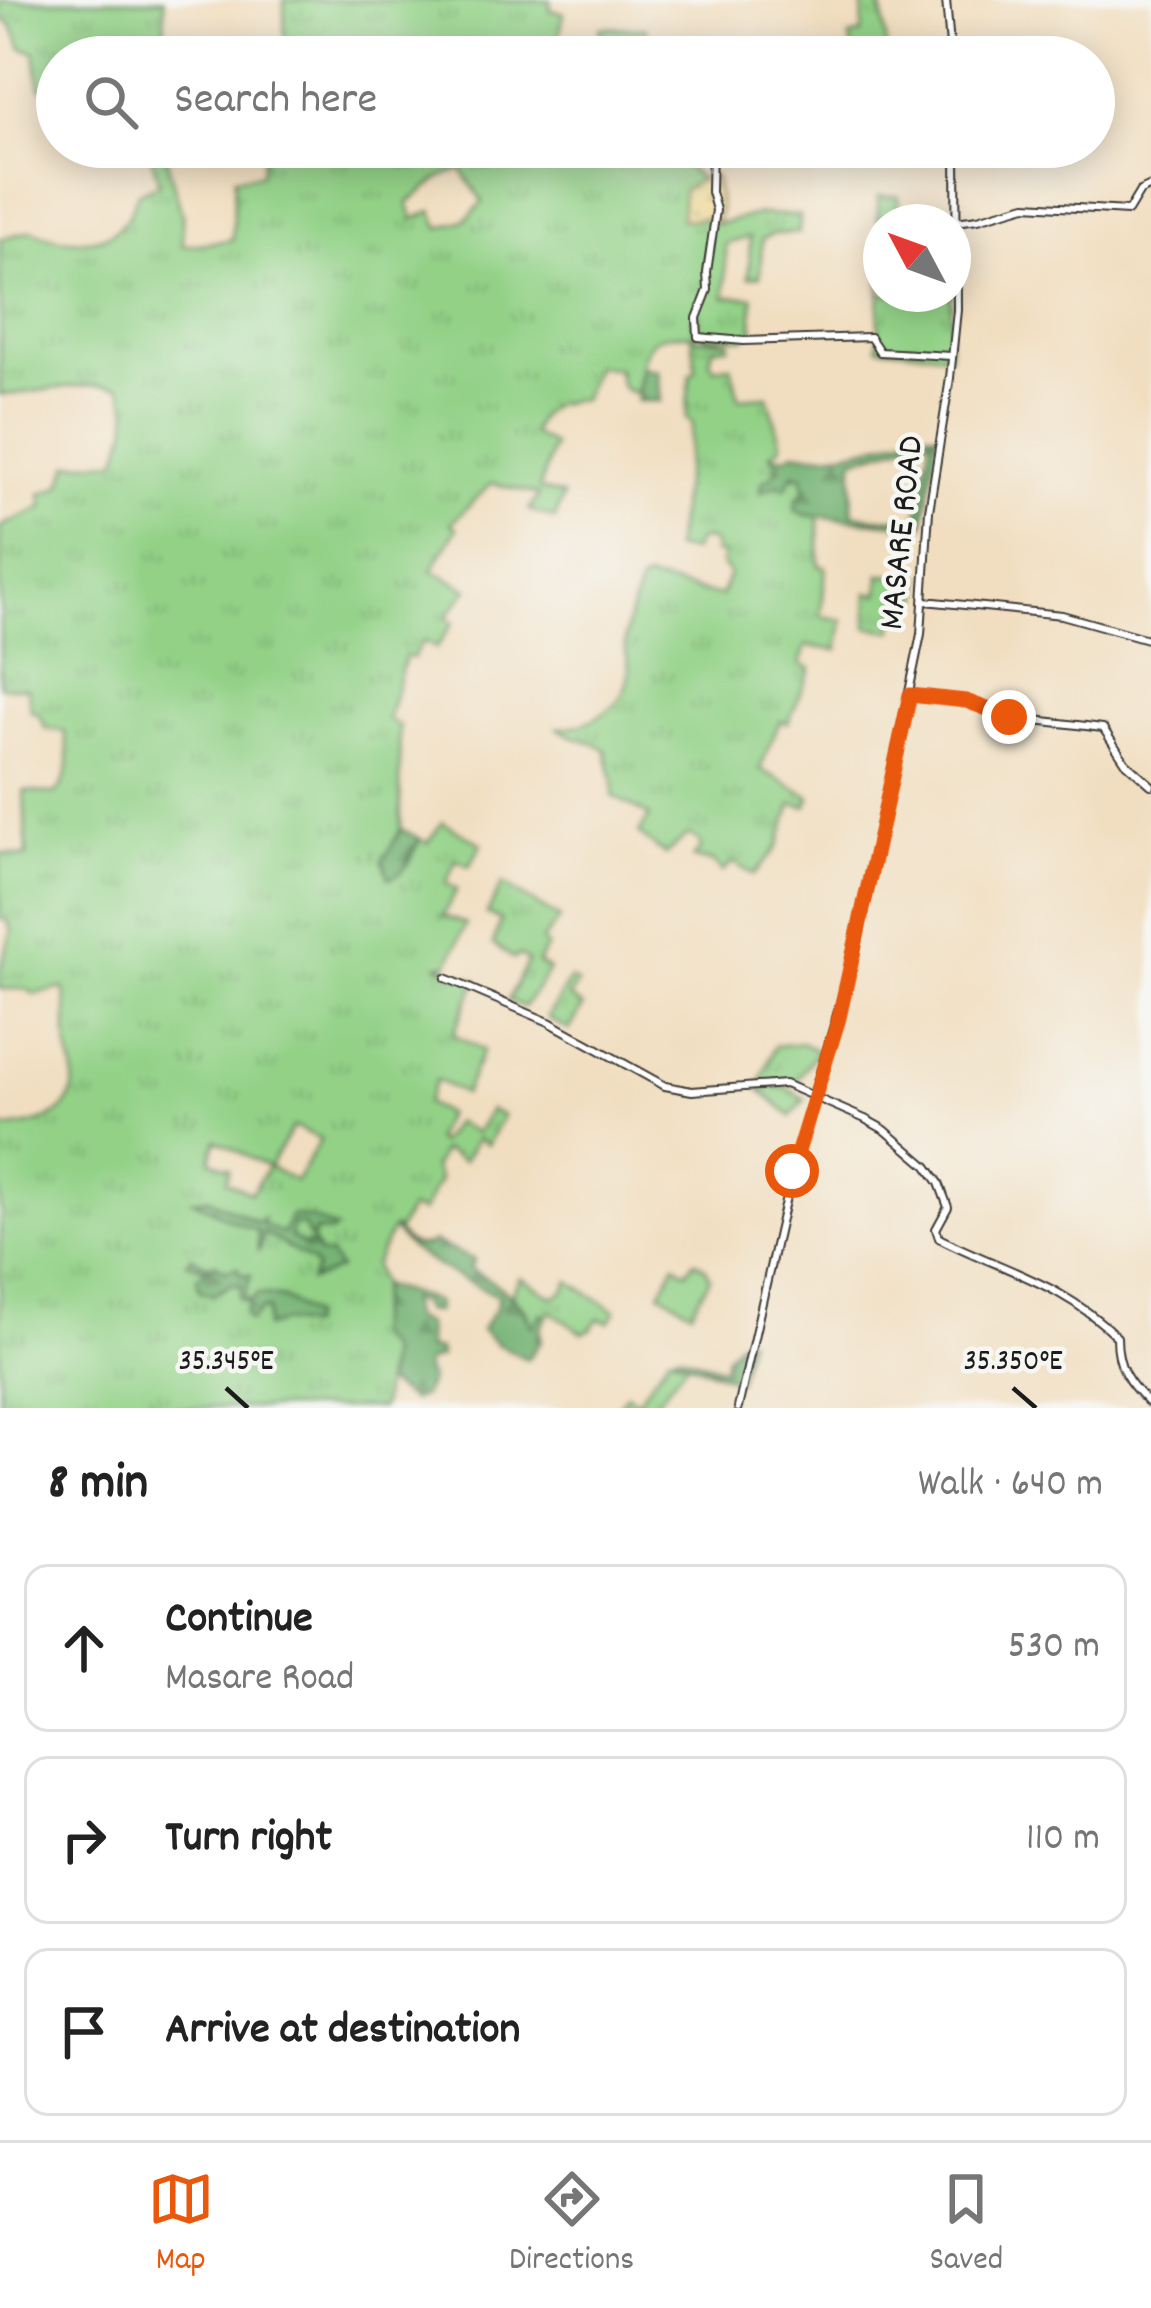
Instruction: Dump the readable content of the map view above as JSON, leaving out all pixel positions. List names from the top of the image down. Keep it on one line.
{"streets":{"street":["MASARE ROAD"]},"north":"top left","page":{"search":"Search here","heading":["8 min","Walk · 640 m"],"list":[["Continue","Masare Road","530 m"],["Turn right","110 m"],"Arrive at destination"],"nav":["Map","Directions","Saved"]},"coordinates":["35.345°E","35.350°E"]}
